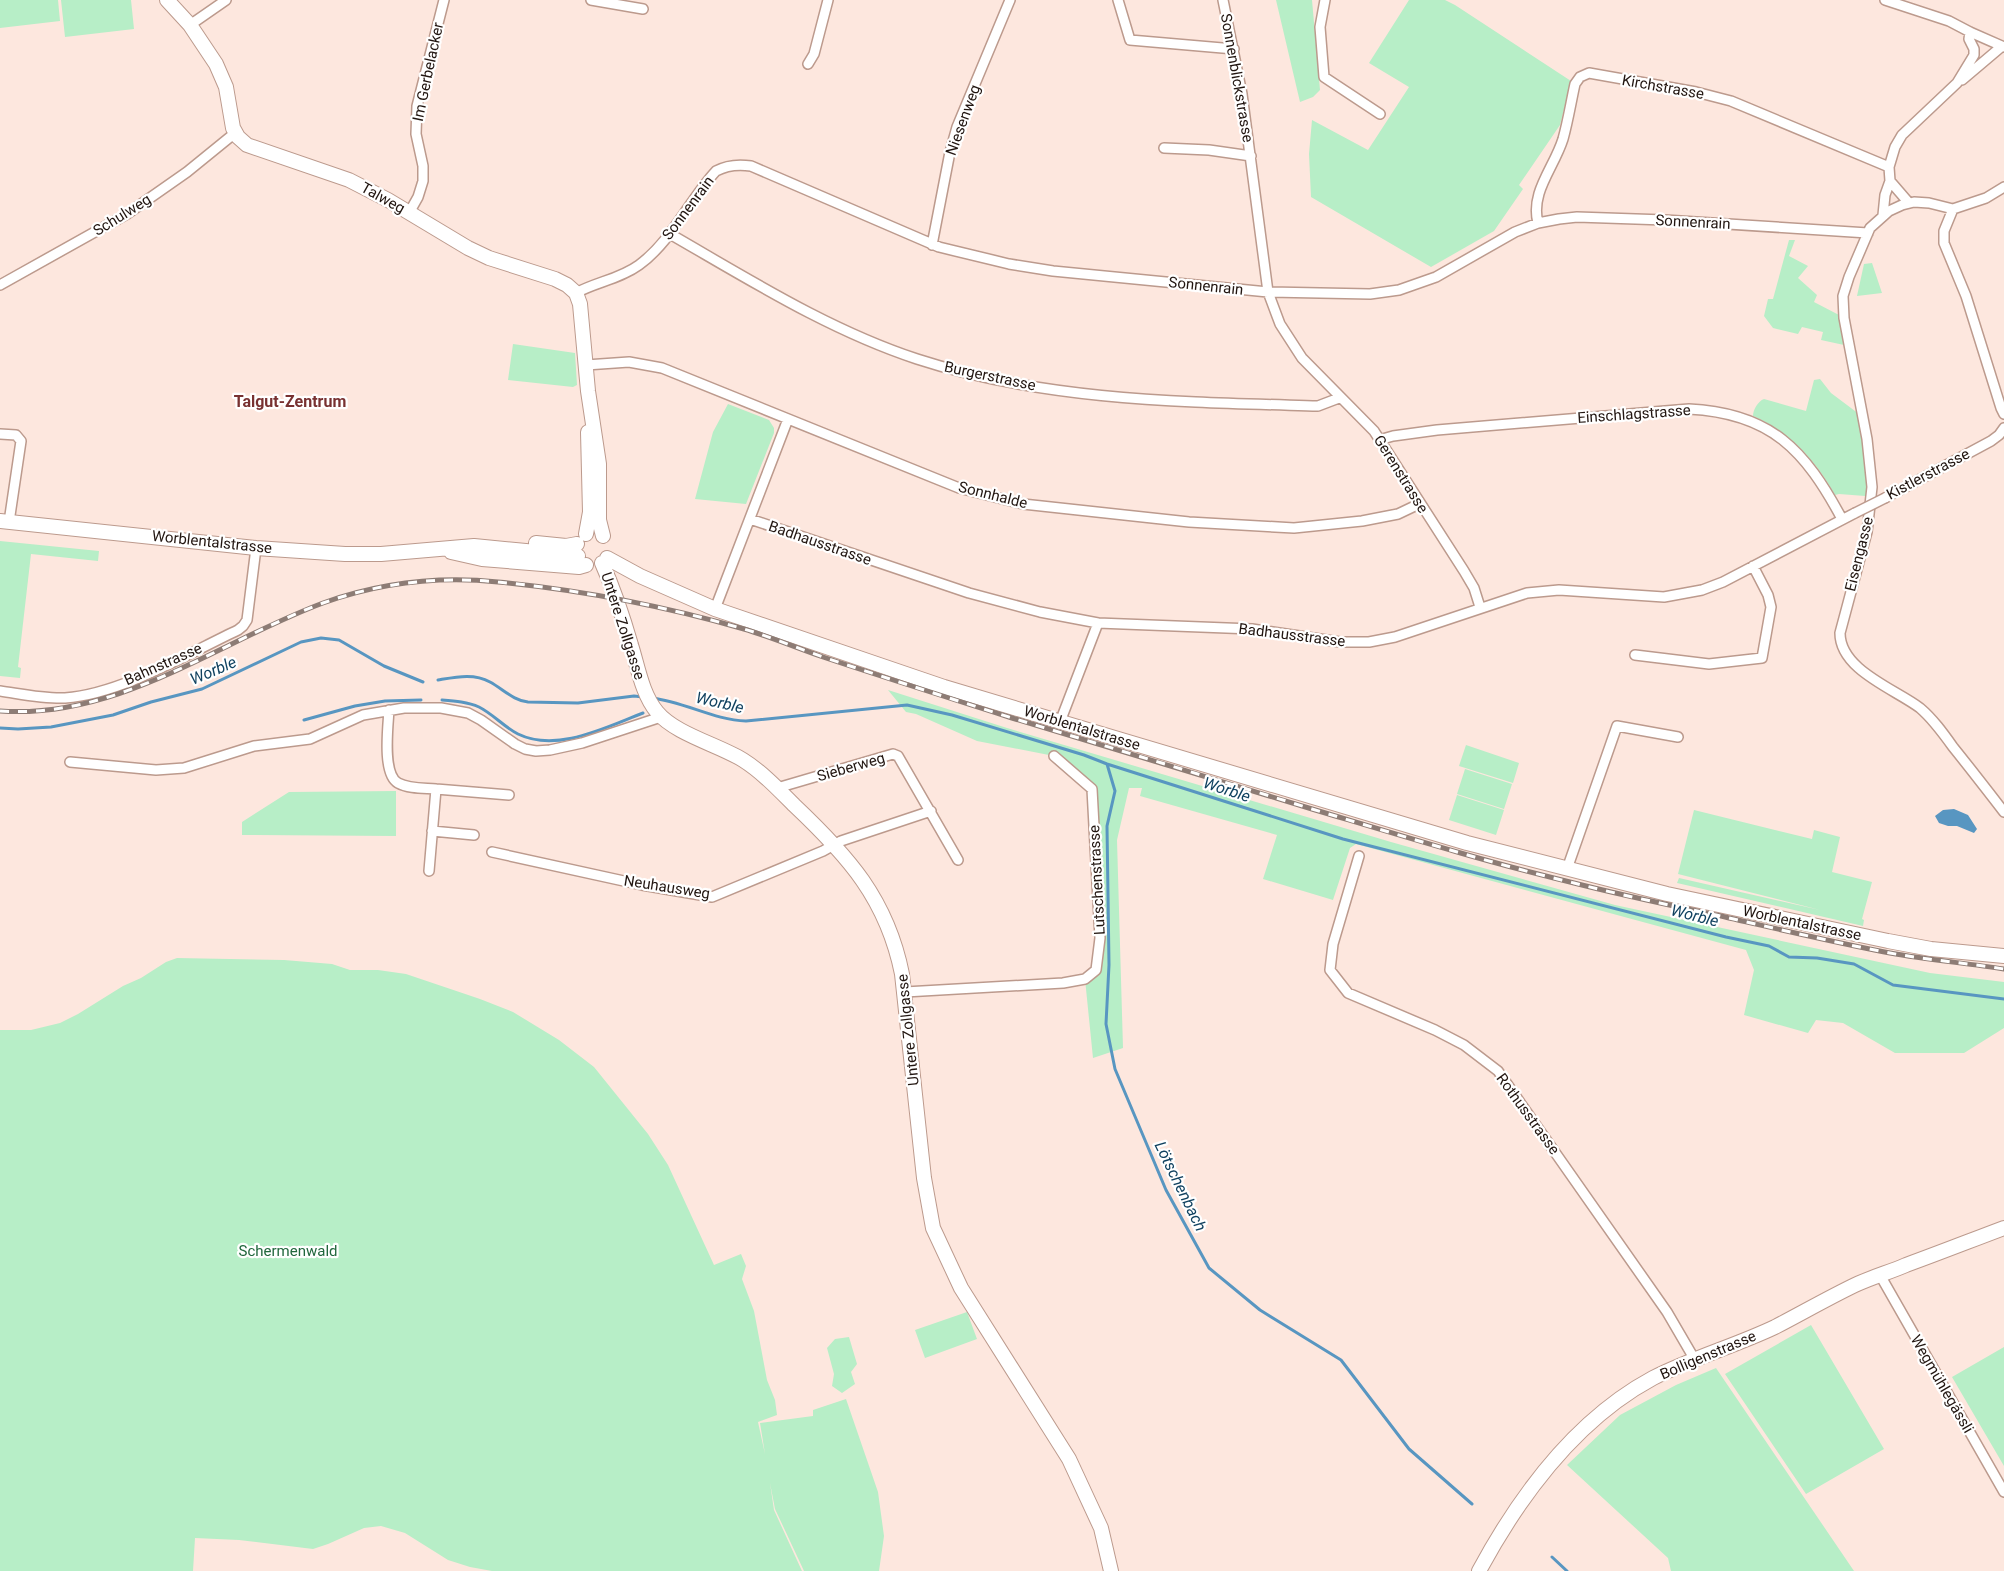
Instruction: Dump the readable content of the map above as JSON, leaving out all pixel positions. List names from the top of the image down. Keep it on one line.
{"streets":{"main road":["Talweg","Worblentalstrasse","Untere Zollgasse","Bolligenstrasse"],"street":["Im Gerbelacker","Sonnenblickstrasse","Kirchstrasse","Niesenweg","Sonnenrain","Schulweg","Burgerstrasse","Einschlagstrasse","Gerenstrasse","Kistlerstrasse","Sonnhalde","Badhausstrasse","Eisengasse","Bahnstrasse","Sieberweg","Lutschenstrasse","Neuhausweg","Rothusstrasse","Wegmühlegässli"]},"crossings":[["Im Gerbelacker","Talweg"],["Sonnenblickstrasse","Sonnenrain"],["Sonnenblickstrasse","Gerenstrasse"],["Kirchstrasse","Sonnenrain"],["Niesenweg","Sonnenrain"],["Talweg","Sonnenrain"],["Talweg","Schulweg"],["Sonnenrain","Burgerstrasse"],["Sonnenrain","Gerenstrasse"],["Sonnenrain","Eisengasse"],["Burgerstrasse","Gerenstrasse"],["Einschlagstrasse","Gerenstrasse"],["Einschlagstrasse","Kistlerstrasse"],["Gerenstrasse","Kistlerstrasse"],["Gerenstrasse","Sonnhalde"],["Gerenstrasse","Badhausstrasse"],["Kistlerstrasse","Badhausstrasse"],["Sonnhalde","Badhausstrasse"],["Worblentalstrasse","Badhausstrasse"],["Worblentalstrasse","Untere Zollgasse"],["Worblentalstrasse","Bahnstrasse"],["Untere Zollgasse","Sieberweg"],["Untere Zollgasse","Lutschenstrasse"],["Untere Zollgasse","Neuhausweg"],["Rothusstrasse","Bolligenstrasse"],["Bolligenstrasse","Wegmühlegässli"]],"districts":["Talgut-Zentrum"],"water":["Worble","Lötschenbach"],"parks":["Schermenwald"]}
